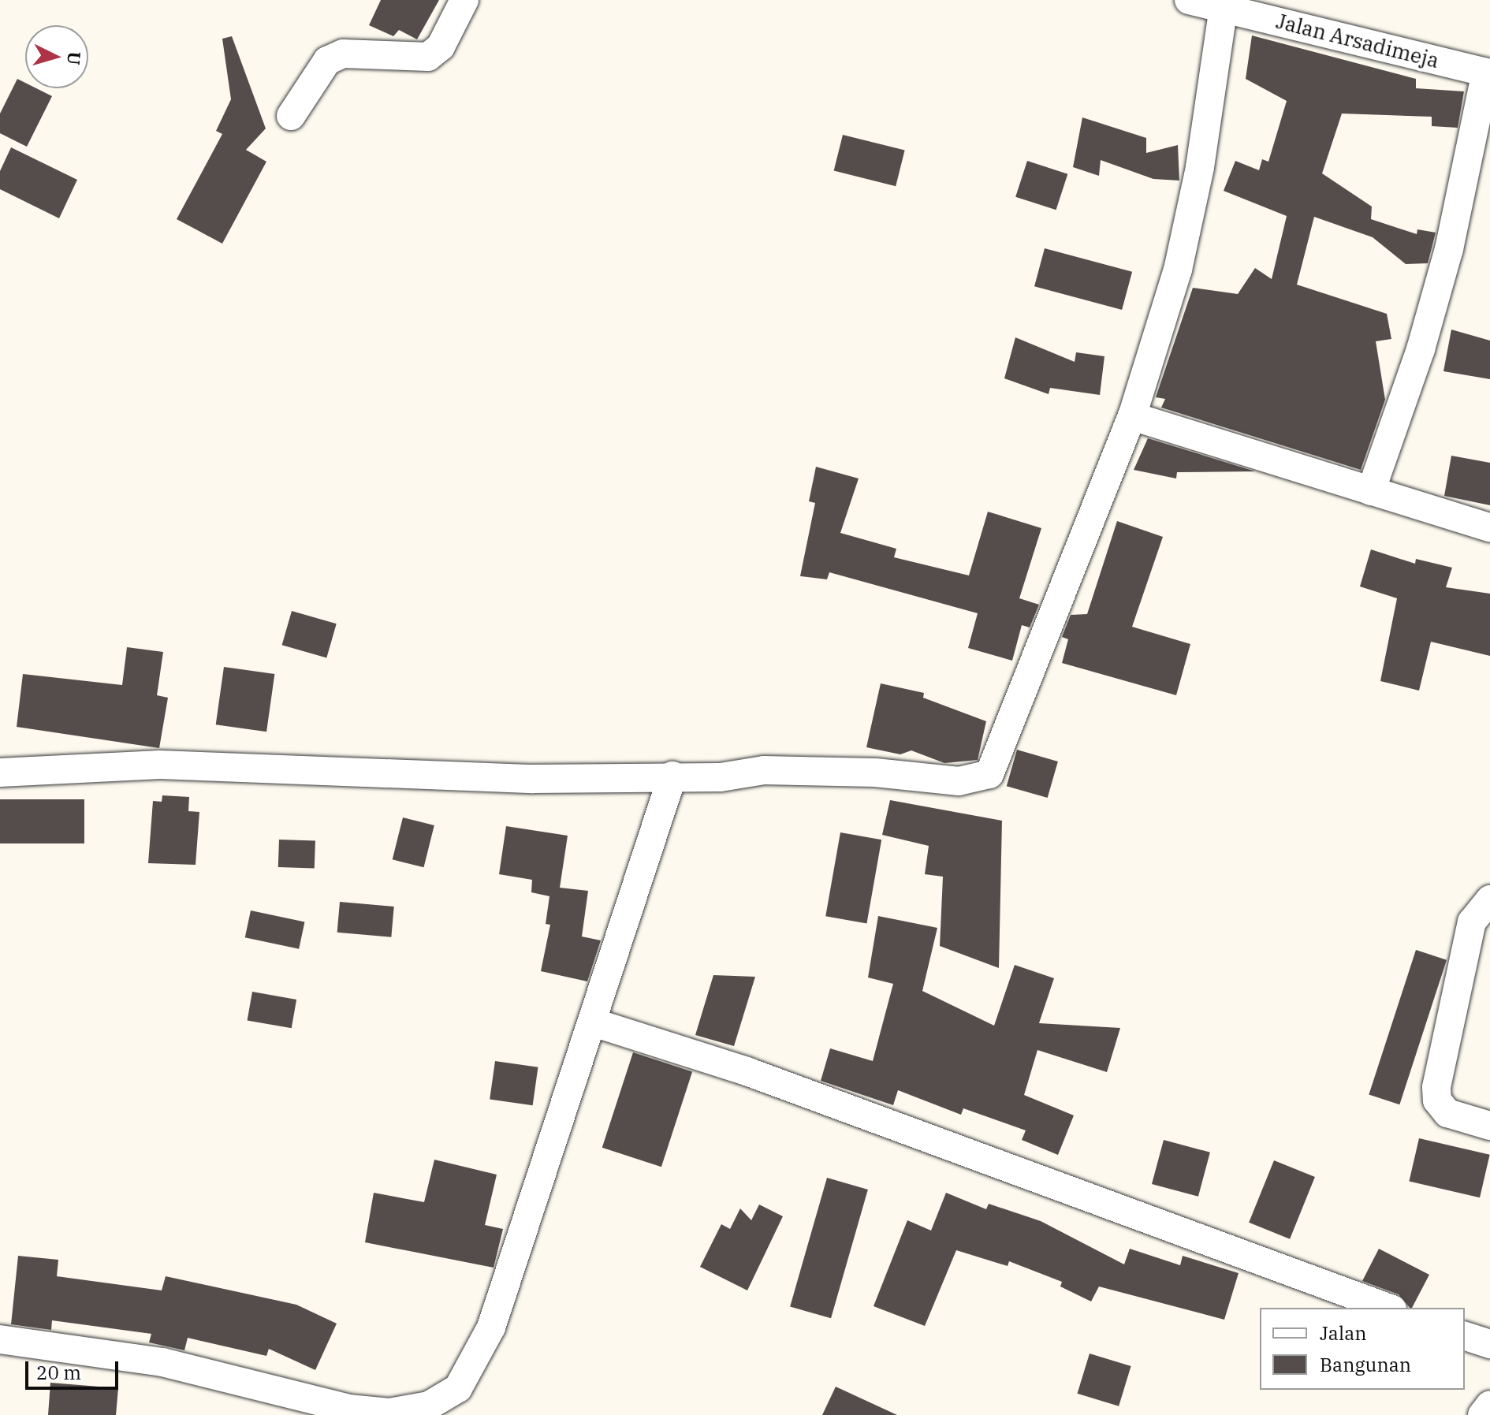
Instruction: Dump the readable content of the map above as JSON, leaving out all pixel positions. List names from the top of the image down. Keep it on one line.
{"streets":{"street":["Jalan Arsadimeja"]},"legend":["Jalan","Bangunan"],"scale_bar":"20 m","north":"right"}
